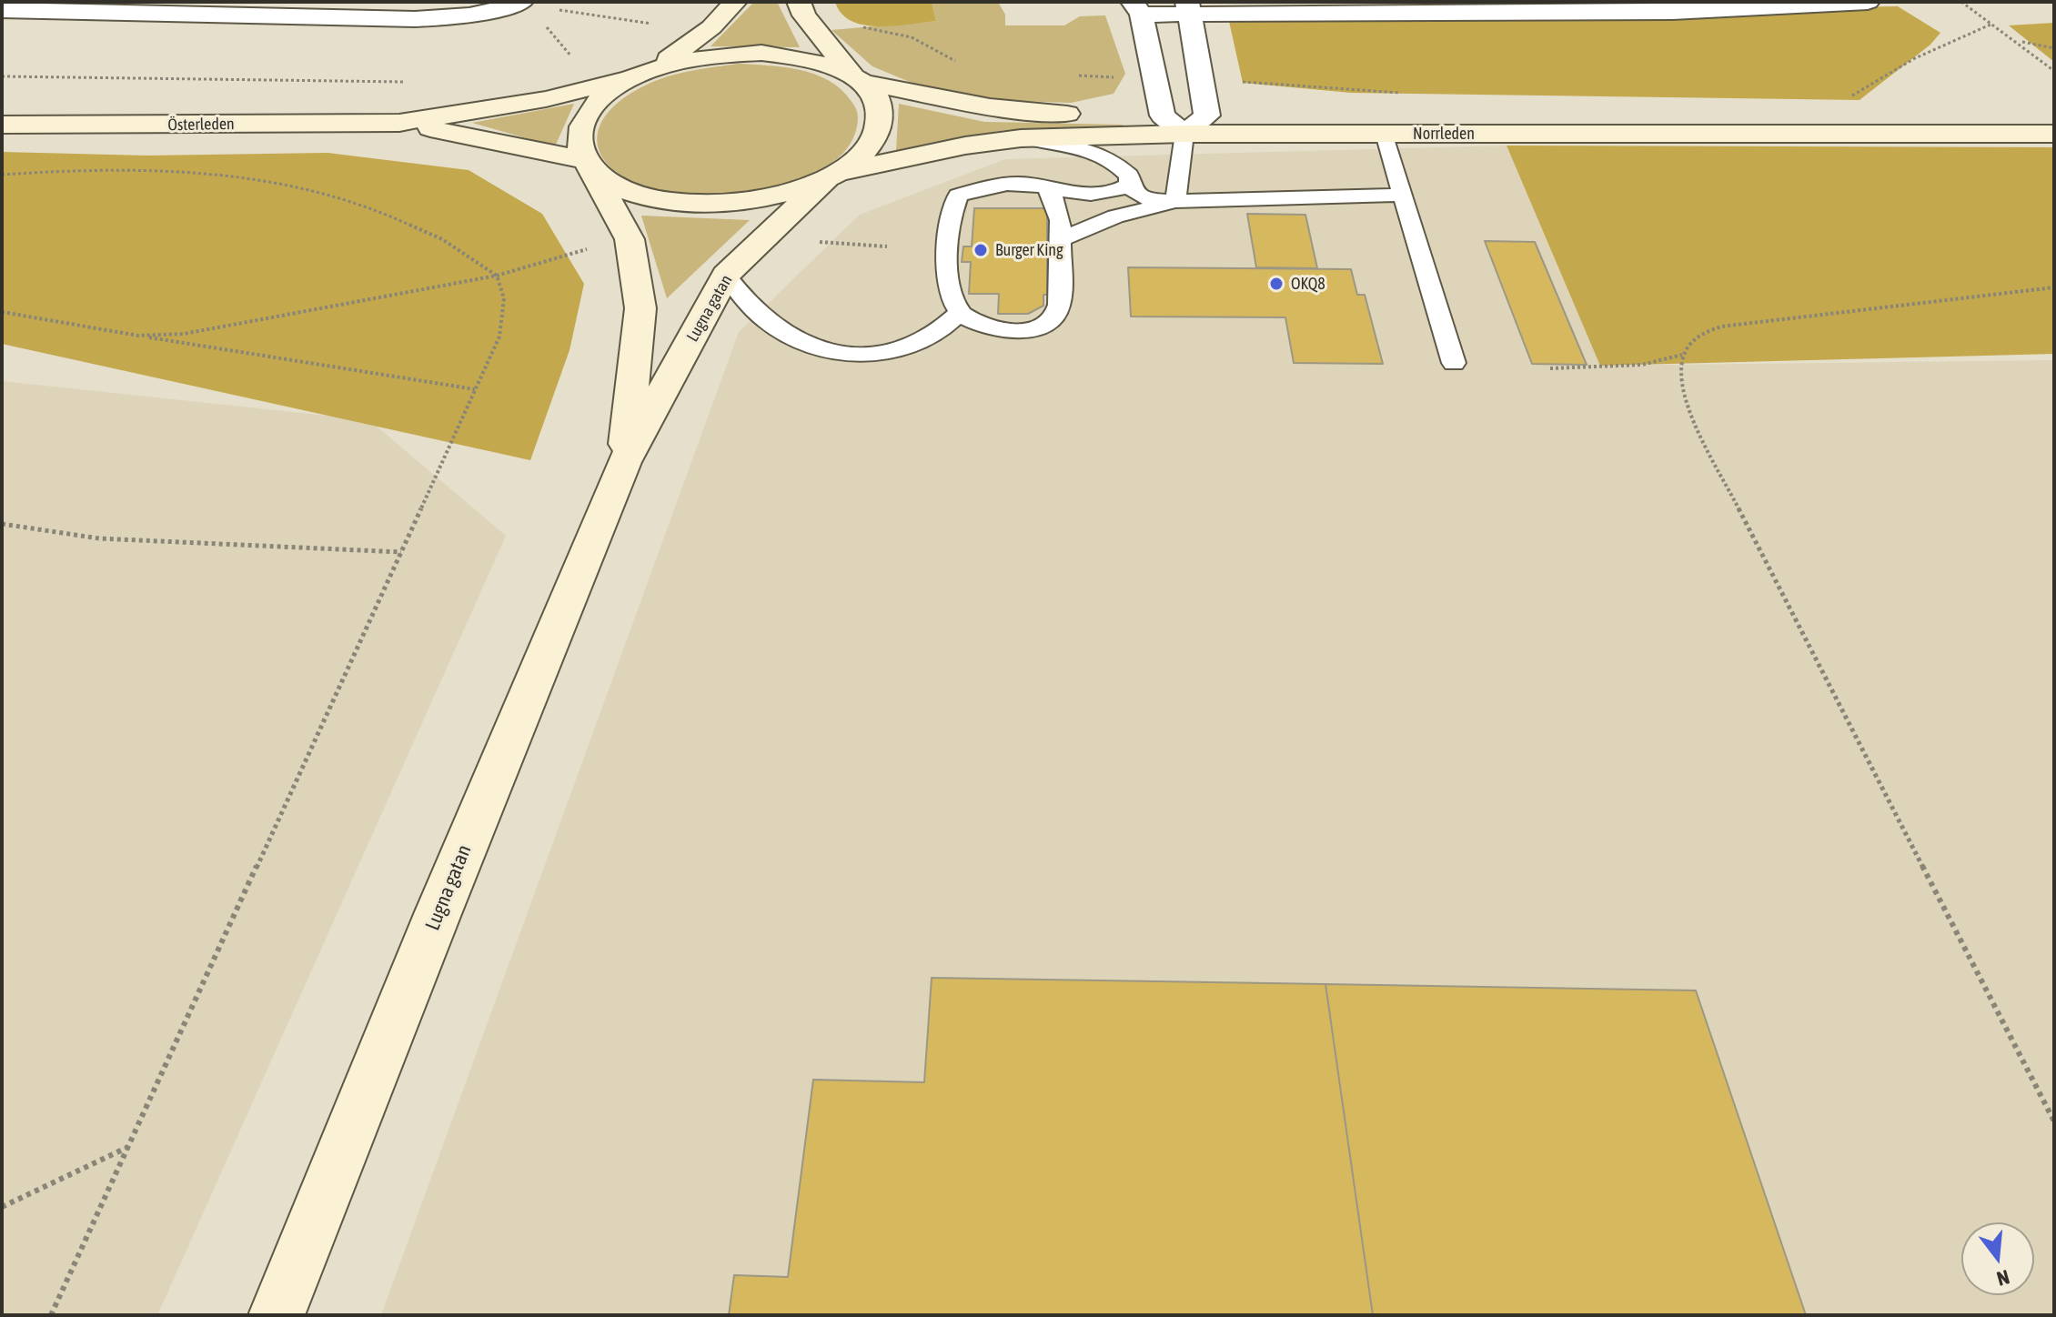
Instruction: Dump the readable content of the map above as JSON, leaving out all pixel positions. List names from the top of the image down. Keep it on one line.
{"streets":{"main road":["Österleden","Norrleden","Lugna gatan"]},"crossings":[["Österleden","Norrleden"],["Österleden","Lugna gatan"],["Norrleden","Lugna gatan"]],"places":["Burger King","OKQ8"],"north":"bottom"}
